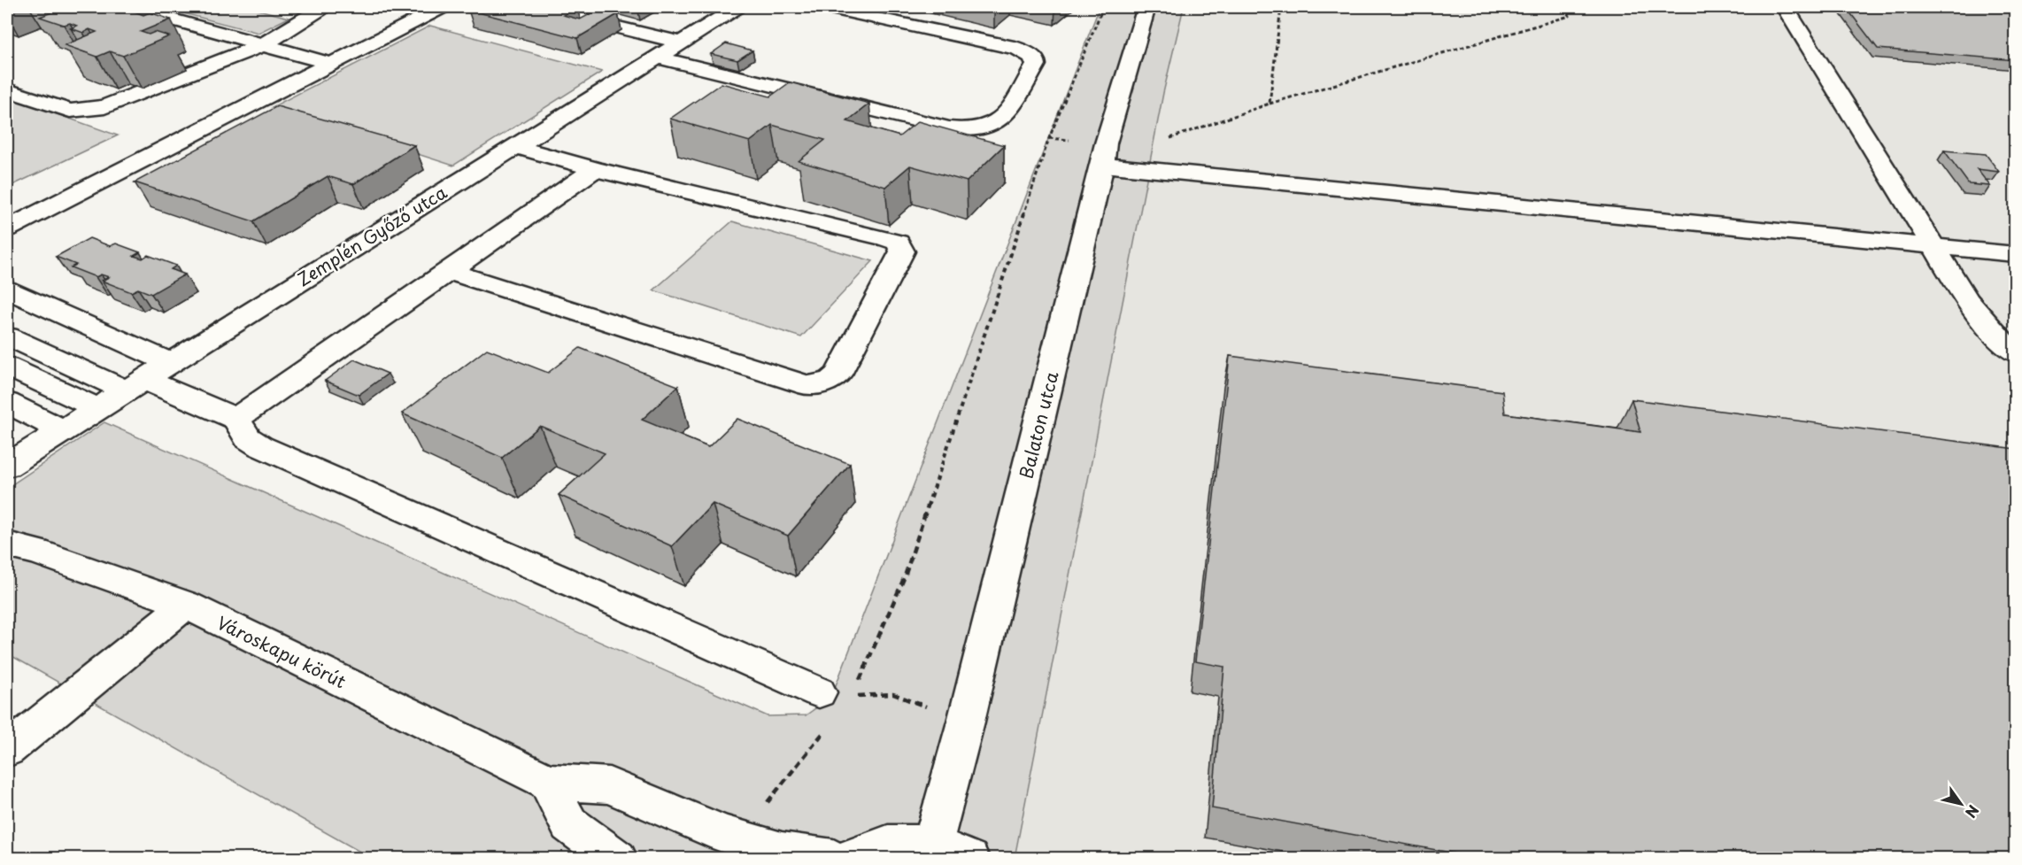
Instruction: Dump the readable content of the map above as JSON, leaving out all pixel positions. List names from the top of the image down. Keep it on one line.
{"streets":{"street":["Zemplén Győző utca","Balaton utca","Városkapu körút"]},"north":"bottom right"}
